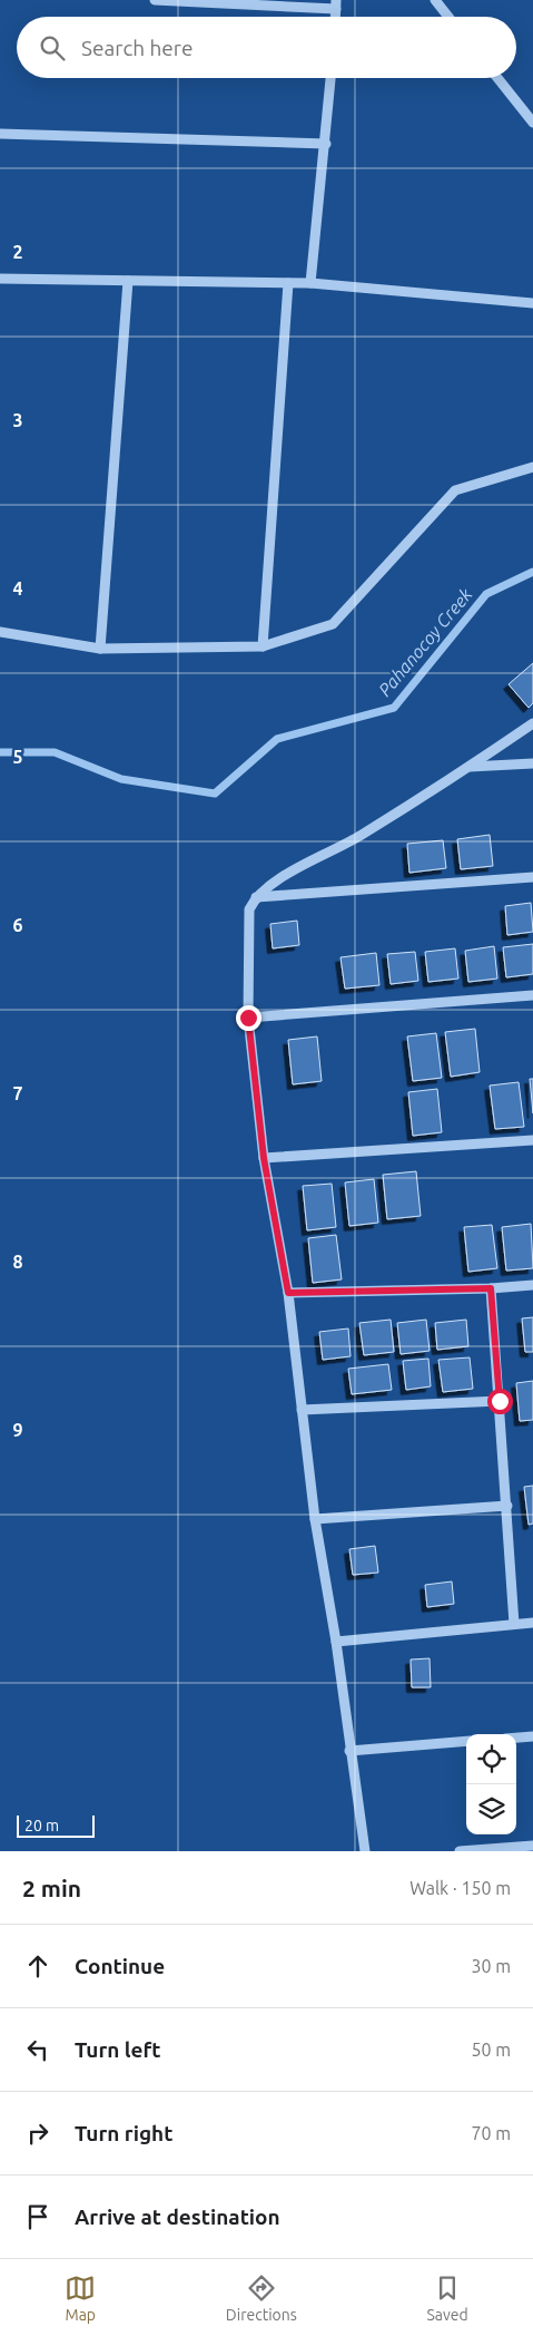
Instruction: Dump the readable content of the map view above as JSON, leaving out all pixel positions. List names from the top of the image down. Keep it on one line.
{"water":["Pahanocoy Creek"],"scale_bar":"20 m","page":{"search":"Search here","scale":"20 m","heading":["2 min","Walk · 150 m"],"list":[["Continue","30 m"],["Turn left","50 m"],["Turn right","70 m"],"Arrive at destination"],"nav":["Map","Directions","Saved"]},"grid":{"rows":["2","3","4","5","6","7","8","9"]}}
